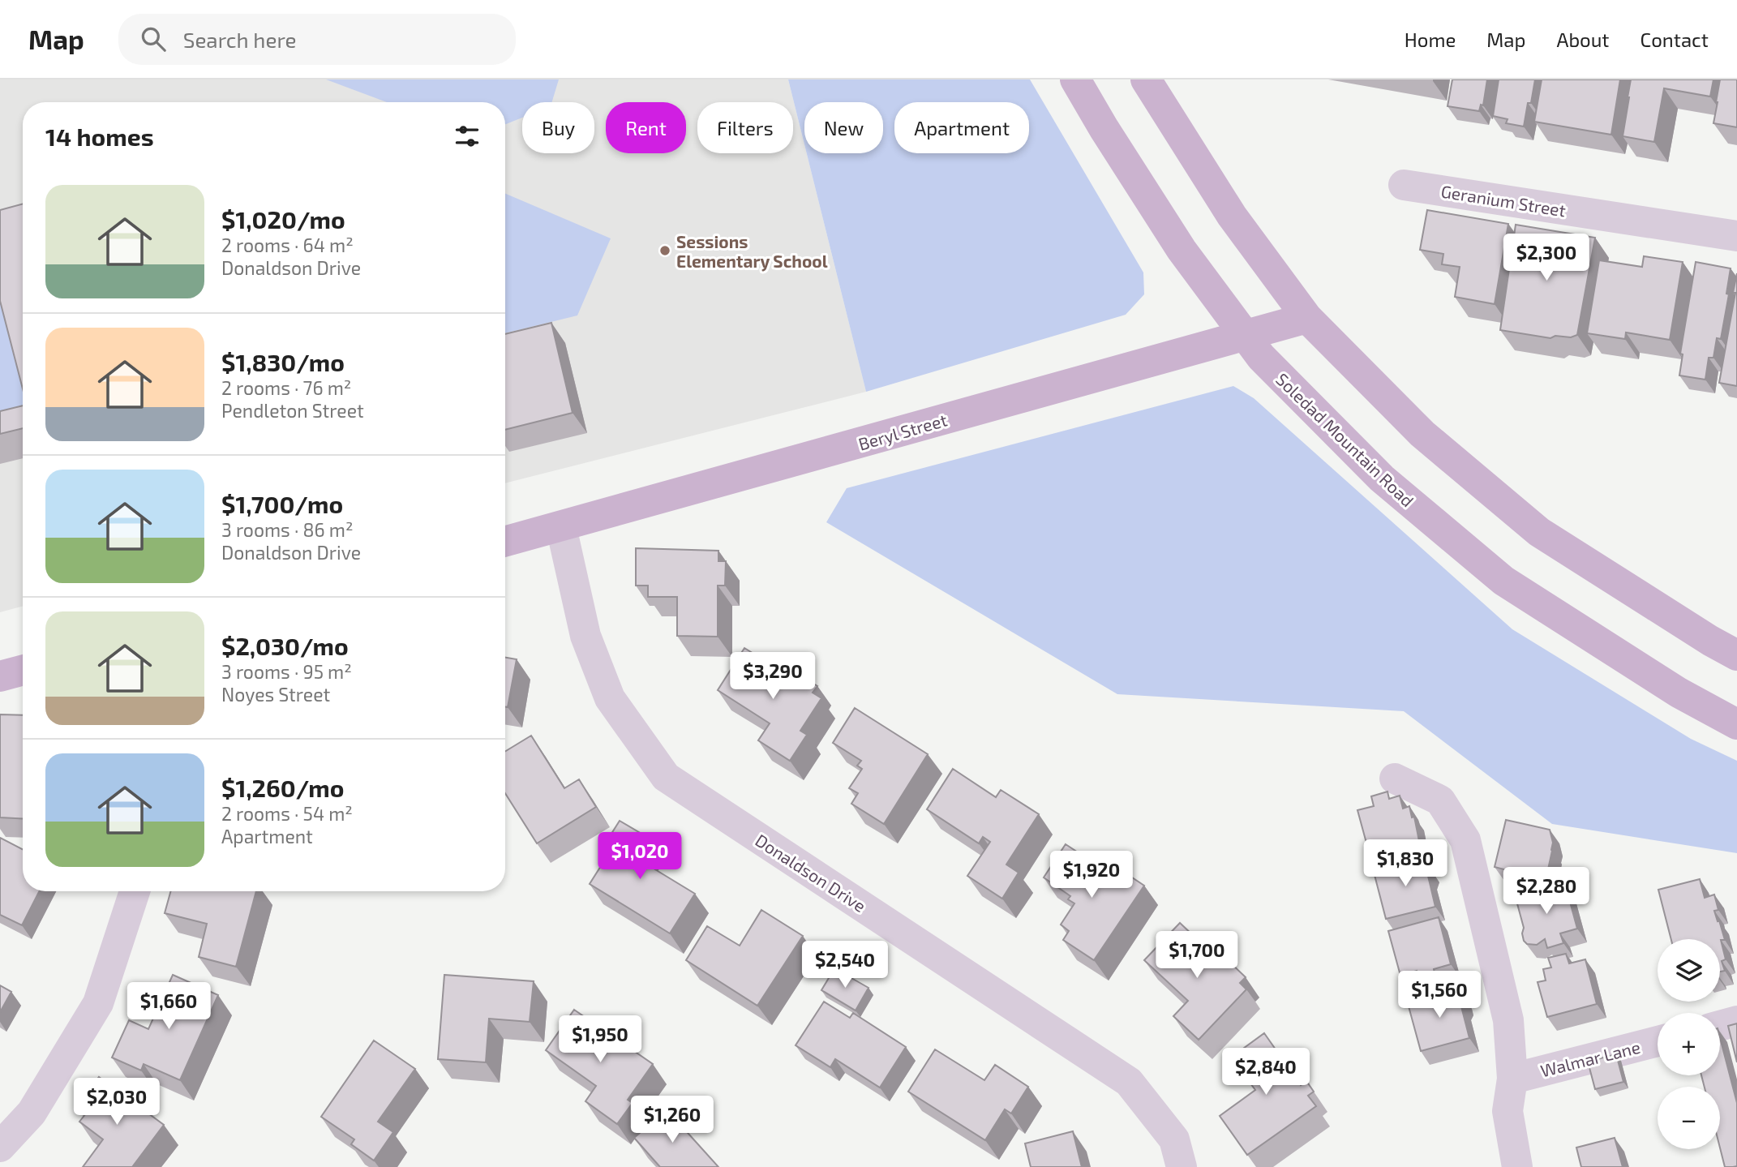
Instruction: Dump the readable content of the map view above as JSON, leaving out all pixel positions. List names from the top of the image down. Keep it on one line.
{"streets":{"main road":["Beryl Street","Soledad Mountain Road"],"street":["Geranium Street","Donaldson Drive","Walmar Lane"]},"crossings":[["Beryl Street","Soledad Mountain Road"],["Beryl Street","Donaldson Drive"]],"places":["Sessions Elementary School"],"page":{"header":"Map","search":"Search here","nav":["Home","Map","About","Contact"],"chip":["Buy","Rent","Filters","New","Apartment"],"heading":"14 homes","list":[{"name":"$1,020/mo","note":"2 rooms · 64 m² · Donaldson Drive"},{"name":"$1,830/mo","note":"2 rooms · 76 m² · Pendleton Street"},{"name":"$1,700/mo","note":"3 rooms · 86 m² · Donaldson Drive"},{"name":"$2,030/mo","note":"3 rooms · 95 m² · Noyes Street"},{"name":"$1,260/mo","note":"2 rooms · 54 m² · Apartment"}],"price":["$2,300","$3,290","$1,020","$1,830","$1,920","$2,280","$1,700","$2,540","$1,560","$1,660","$1,950","$2,840","$2,030","$1,260"],"map_buttons":["+","−"]}}
